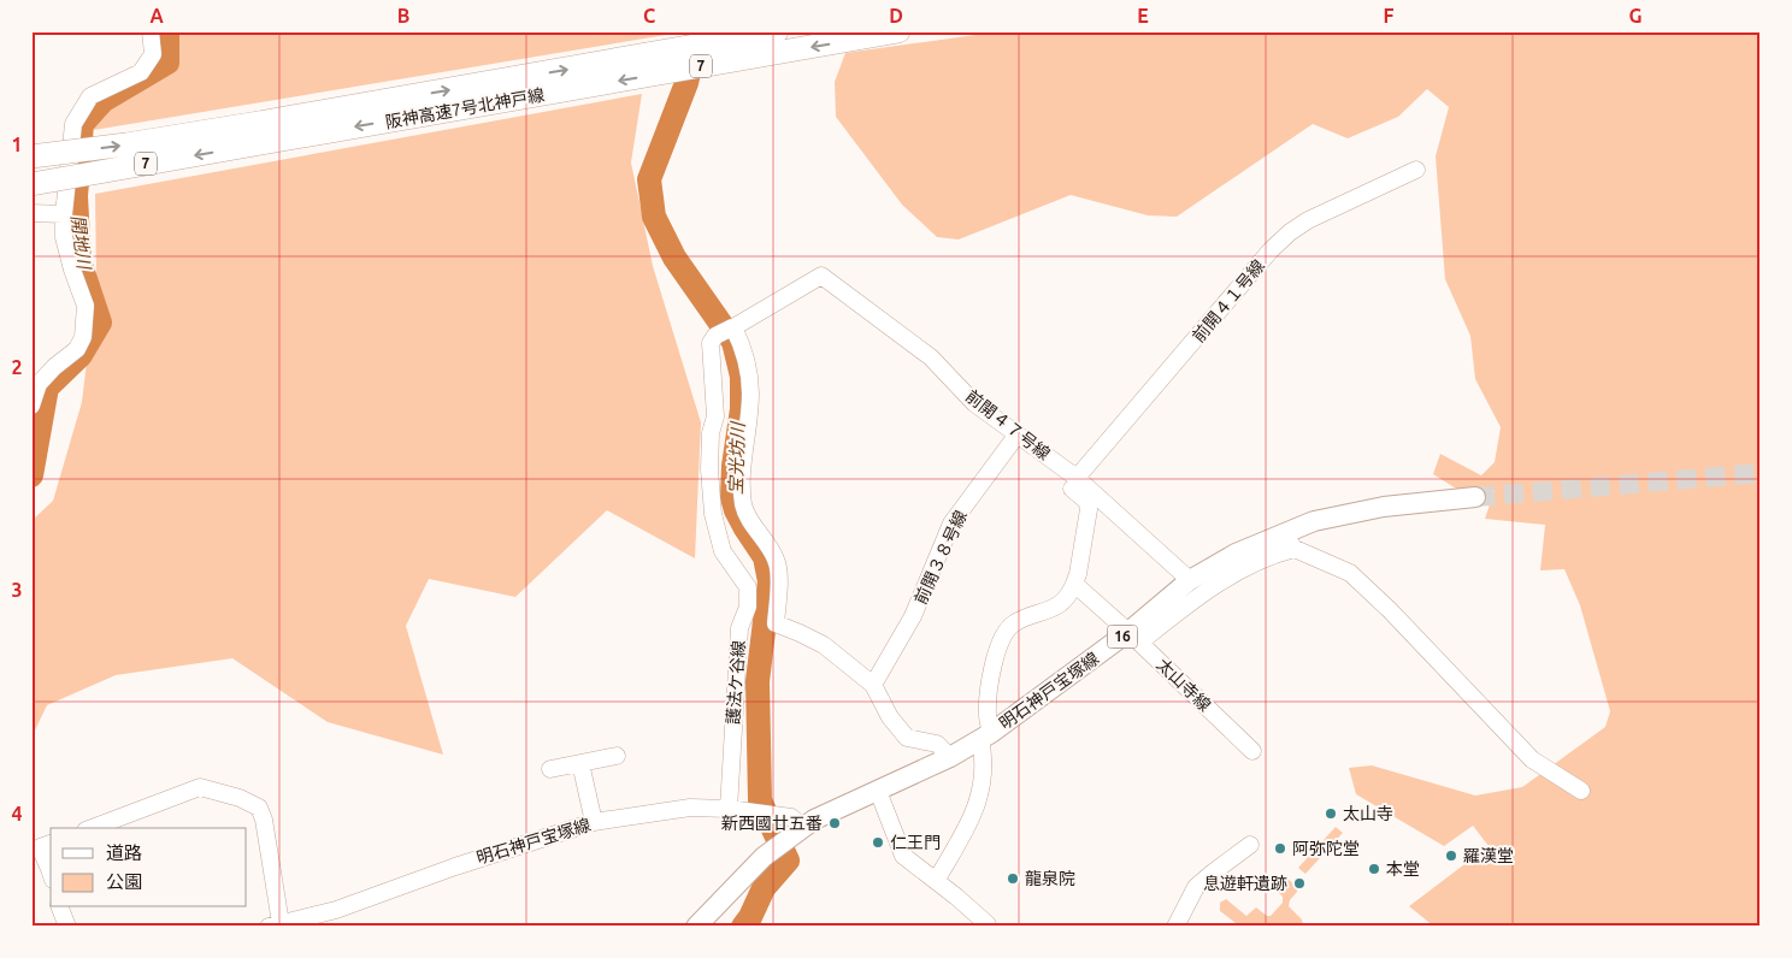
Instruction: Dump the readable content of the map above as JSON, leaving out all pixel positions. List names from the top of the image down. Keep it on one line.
{"streets":{"highway":["7","阪神高速7号北神戸線"],"main road":["16","明石神戸宝塚線"],"street":["前開４１号線","前開４７号線","前開３８号線","護法ケ谷線","太山寺線"]},"crossings":[["前開４１号線","前開４７号線"],["前開４７号線","前開３８号線"],["前開４７号線","明石神戸宝塚線"],["護法ケ谷線","明石神戸宝塚線"],["太山寺線","明石神戸宝塚線"]],"water":["開地川","宝光坊川"],"places":["太山寺","新西國廿五番","仁王門","阿弥陀堂","羅漢堂","本堂","龍泉院","息遊軒遺跡"],"legend":["道路","公園"],"grid":{"columns":["A","B","C","D","E","F","G"],"rows":["1","2","3","4"]}}
